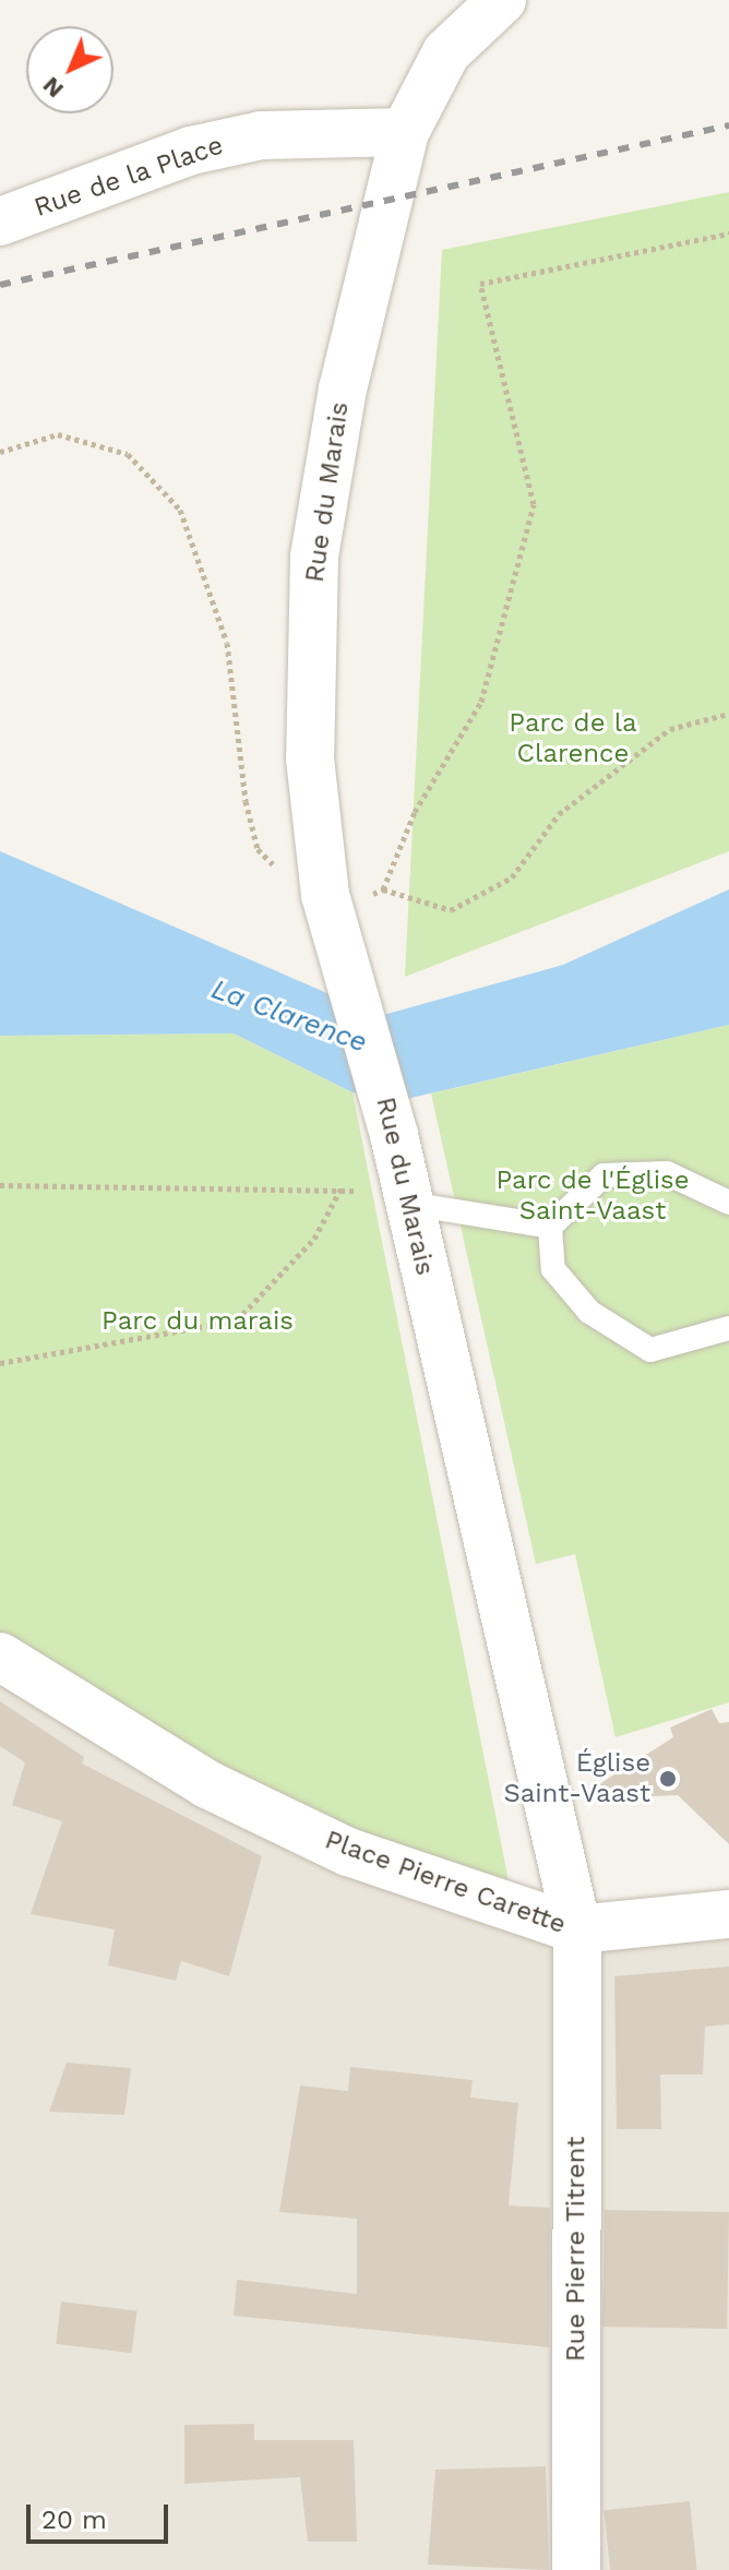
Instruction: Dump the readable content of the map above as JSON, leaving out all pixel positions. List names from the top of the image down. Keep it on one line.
{"streets":{"street":["Rue de la Place","Rue du Marais","Place Pierre Carette","Rue Pierre Titrent"]},"crossings":[["Rue de la Place","Rue du Marais"],["Rue du Marais","Place Pierre Carette"],["Rue du Marais","Rue Pierre Titrent"],["Place Pierre Carette","Rue Pierre Titrent"]],"water":["La Clarence"],"parks":["Parc de la Clarence","Parc de l'Église Saint-Vaast","Parc du marais"],"places":["Église Saint-Vaast"],"scale_bar":"20 m","north":"bottom left"}
